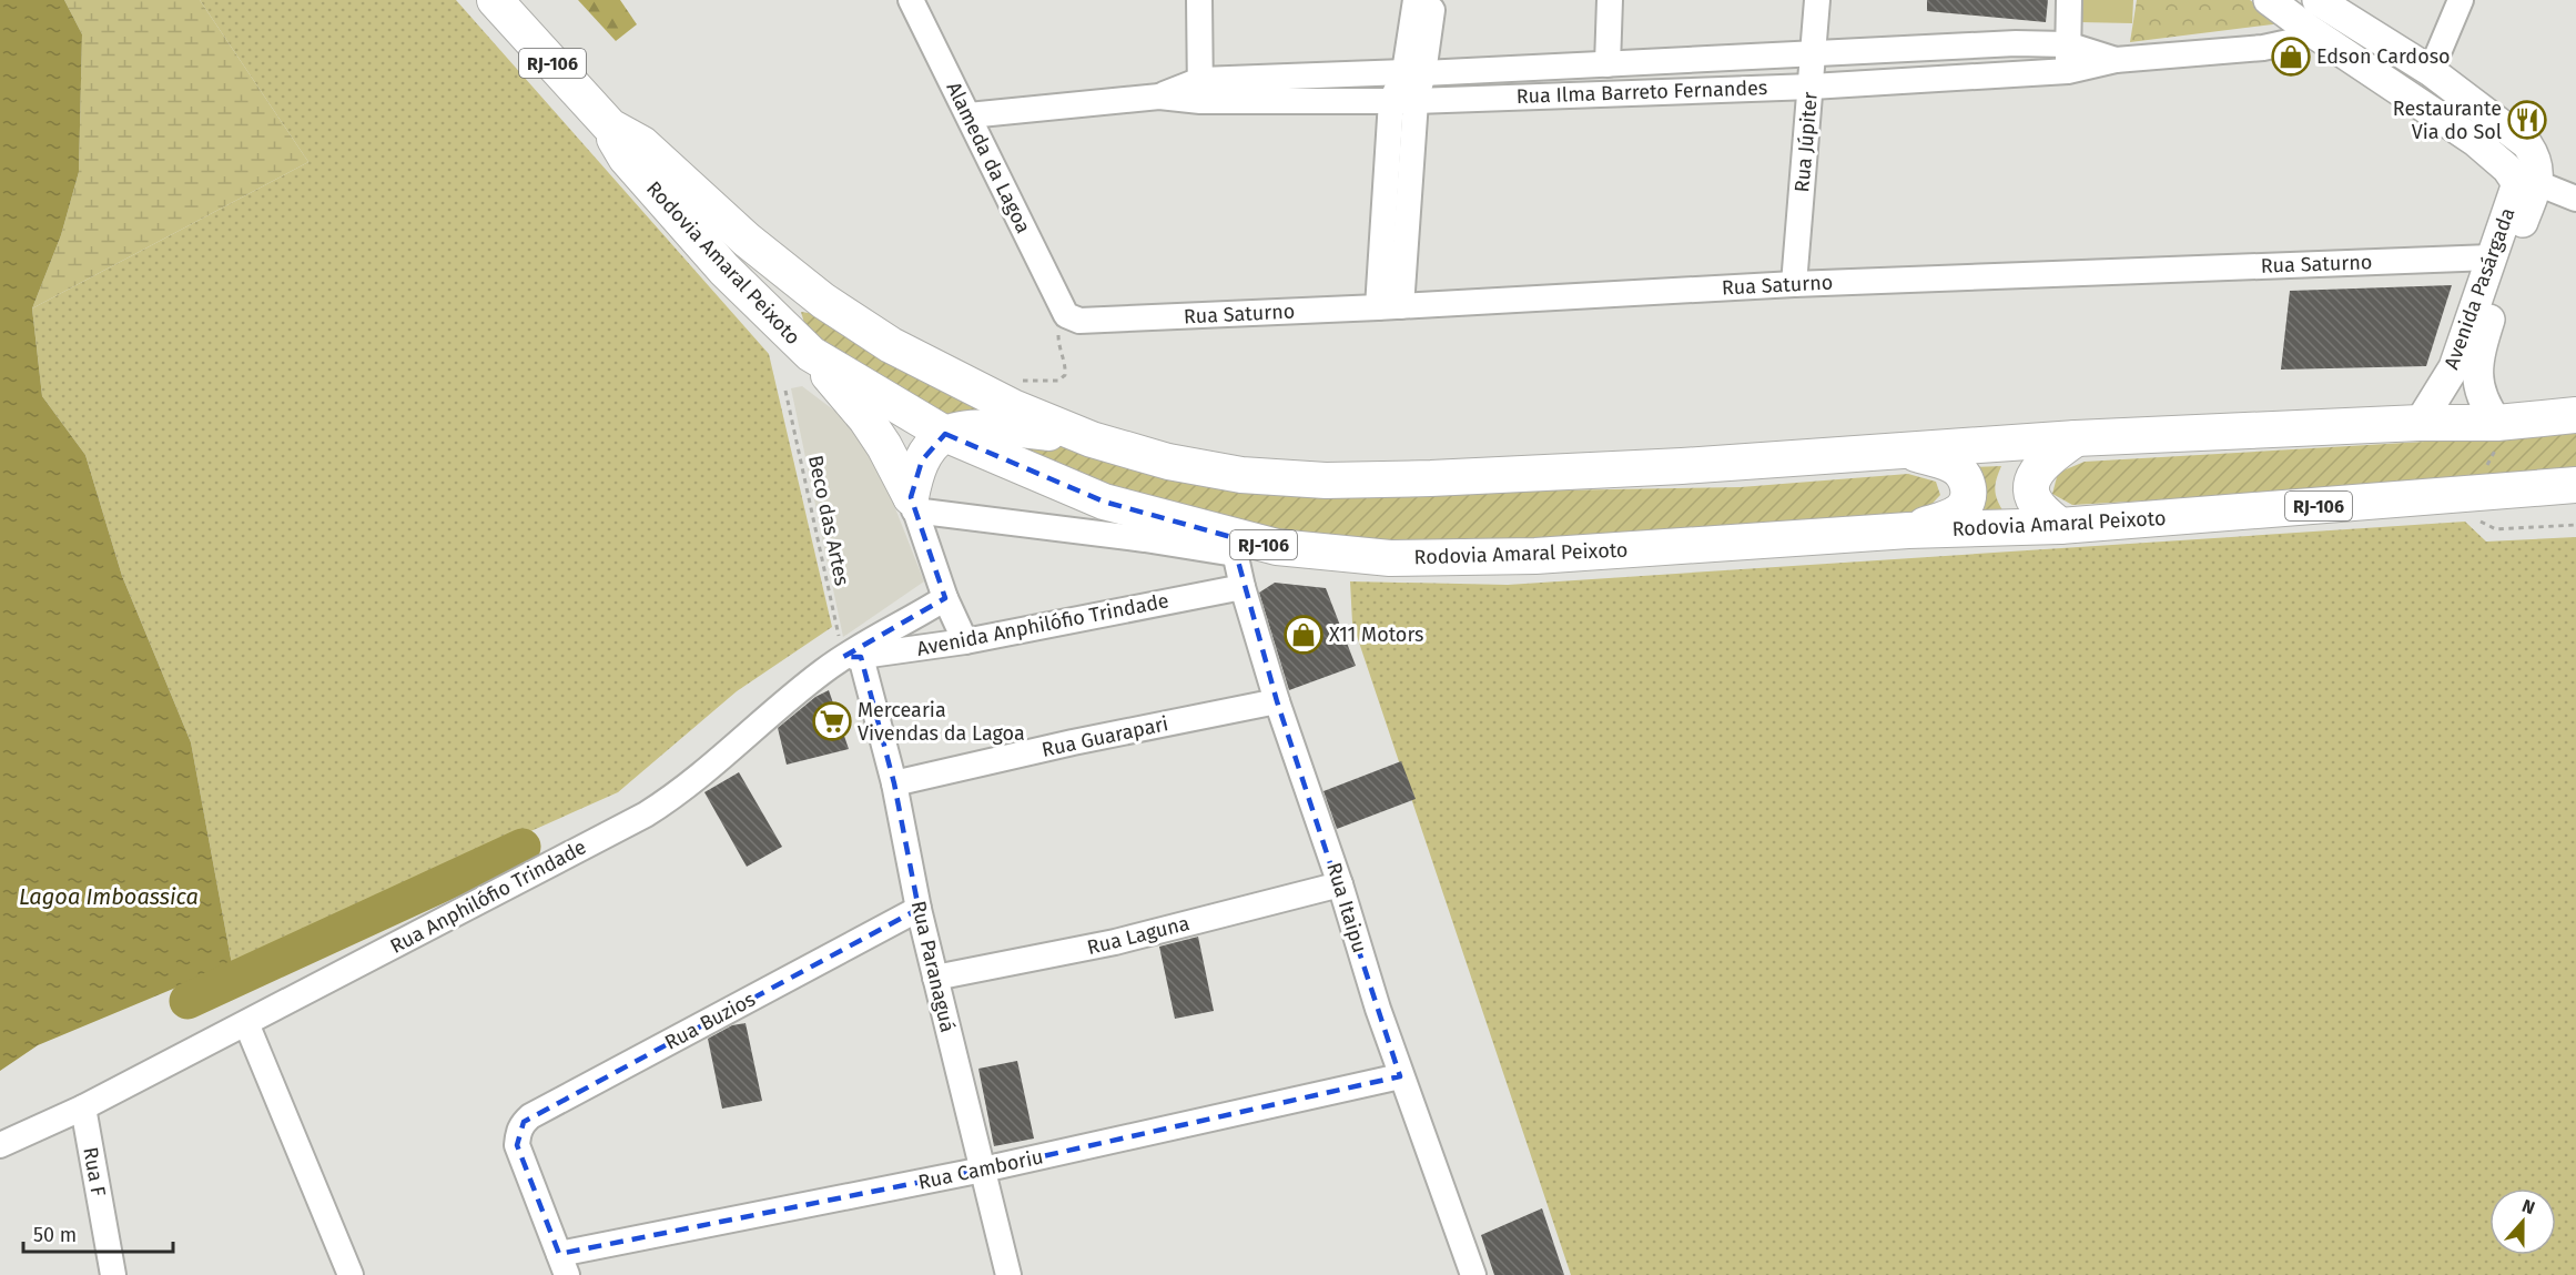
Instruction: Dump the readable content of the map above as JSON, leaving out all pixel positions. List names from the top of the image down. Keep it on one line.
{"streets":{"highway":["RJ-106","Rodovia Amaral Peixoto"],"main road":["Avenida Pasárgada"],"street":["Rua Ilma Barreto Fernandes","Rua Júpiter","Alameda da Lagoa","Rua Saturno","Avenida Anphilófio Trindade","Rua Guarapari","Rua Anphilófio Trindade","Rua Itaipu","Rua Laguna","Rua Paranaguá","Rua Buzios","Rua Camboriu","Rua F"]},"crossings":[["Rua Ilma Barreto Fernandes","Rua Júpiter"],["Rua Ilma Barreto Fernandes","Alameda da Lagoa"],["Rua Júpiter","Rua Saturno"],["Alameda da Lagoa","Rua Saturno"],["Rodovia Amaral Peixoto","Avenida Pasárgada"],["Rodovia Amaral Peixoto","Rua Itaipu"],["Rua Saturno","Avenida Pasárgada"],["Avenida Anphilófio Trindade","Rua Anphilófio Trindade"],["Avenida Anphilófio Trindade","Rua Itaipu"],["Avenida Anphilófio Trindade","Rua Paranaguá"],["Rua Guarapari","Rua Itaipu"],["Rua Guarapari","Rua Paranaguá"],["Rua Anphilófio Trindade","Rua Paranaguá"],["Rua Anphilófio Trindade","Rua F"],["Rua Itaipu","Rua Laguna"],["Rua Itaipu","Rua Camboriu"],["Rua Laguna","Rua Paranaguá"],["Rua Paranaguá","Rua Buzios"],["Rua Paranaguá","Rua Camboriu"],["Rua Buzios","Rua Camboriu"]],"water":["Lagoa Imboassica"],"places":{"shop":["Edson Cardoso","X11 Motors"],"restaurant":["Restaurante Via do Sol"],"supermarket":["Mercearia Vivendas da Lagoa"]},"scale_bar":"50 m","north":"top"}
